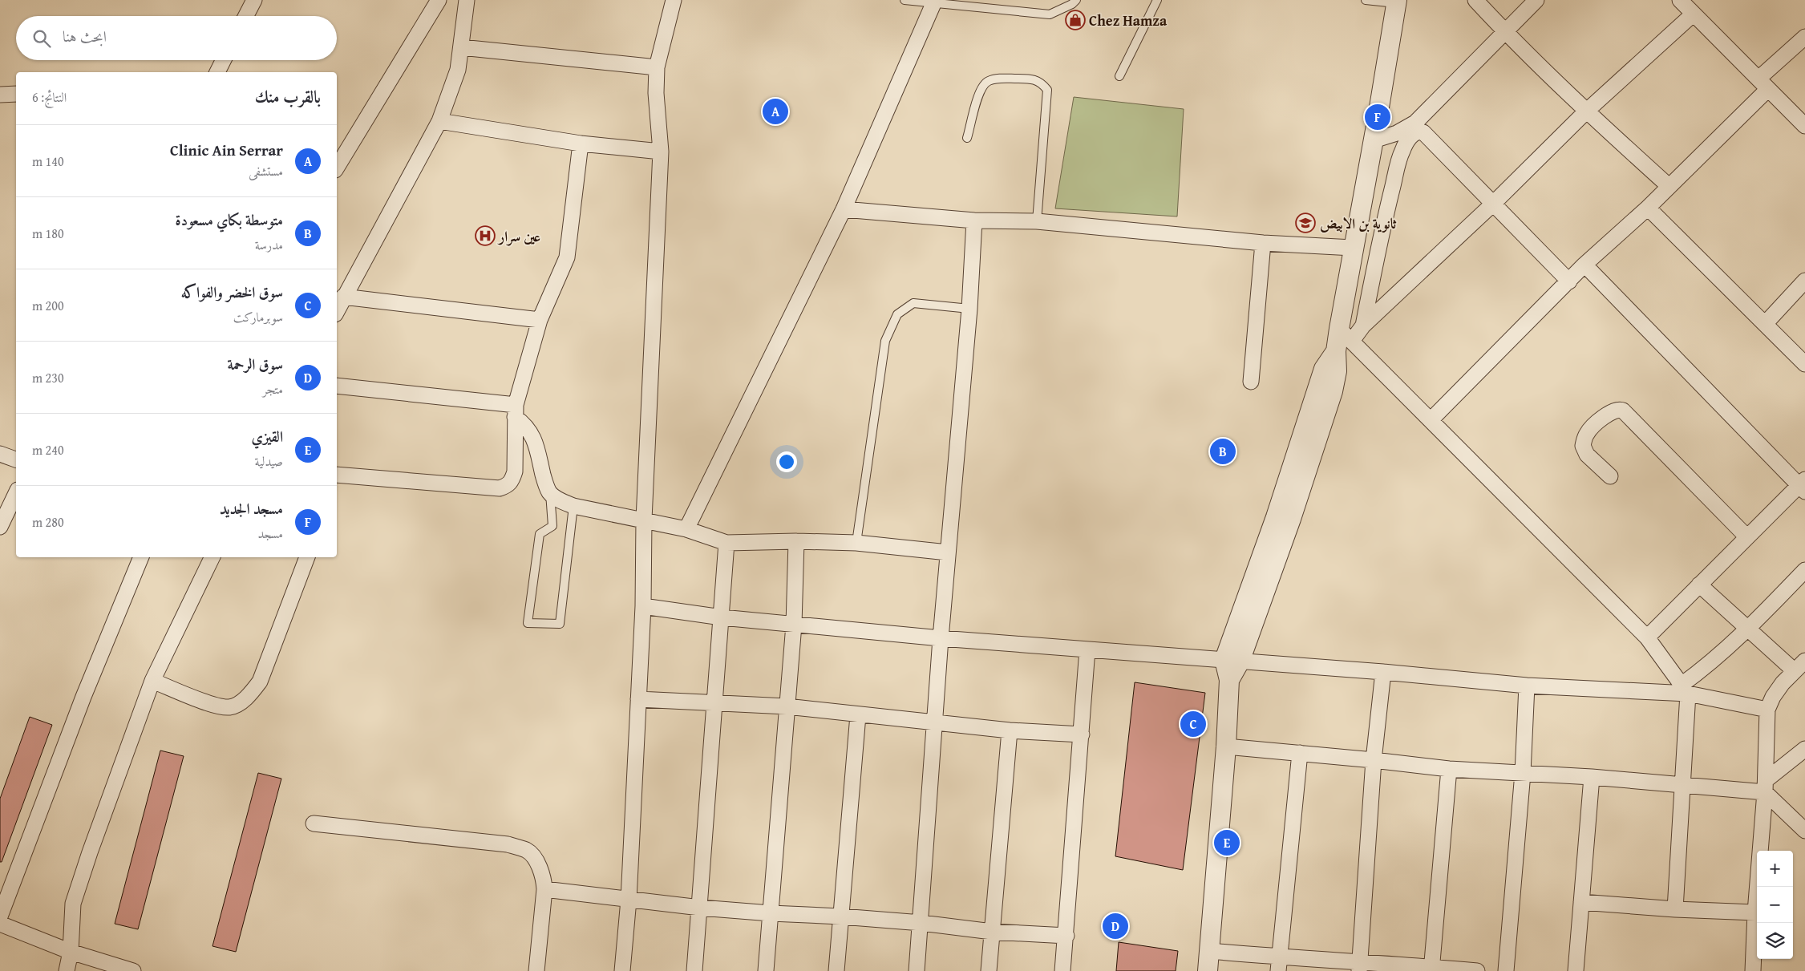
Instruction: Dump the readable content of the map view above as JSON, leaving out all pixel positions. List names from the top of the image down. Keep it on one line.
{"places":{"shop":["Chez Hamza"],"school or university":["ثانوية بن الابيض"],"hospital":["عين سرار"]},"page":{"search":"ابحث هنا","heading":["بالقرب منك","النتائج: 6"],"pins":["A","F","B","C","E","D"],"list":[{"mark":"A","name":"Clinic Ain Serrar","note":"مستشفى","value":"140 m"},{"mark":"B","name":"متوسطة بكاي مسعودة","note":"مدرسة","value":"180 m"},{"mark":"C","name":"سوق الخضر والفواكه","note":"سوبرماركت","value":"200 m"},{"mark":"D","name":"سوق الرحمة","note":"متجر","value":"230 m"},{"mark":"E","name":"القيزي","note":"صيدلية","value":"240 m"},{"mark":"F","name":"مسجد الجديد","note":"مسجد","value":"280 m"}],"map_buttons":["+","−"]}}
